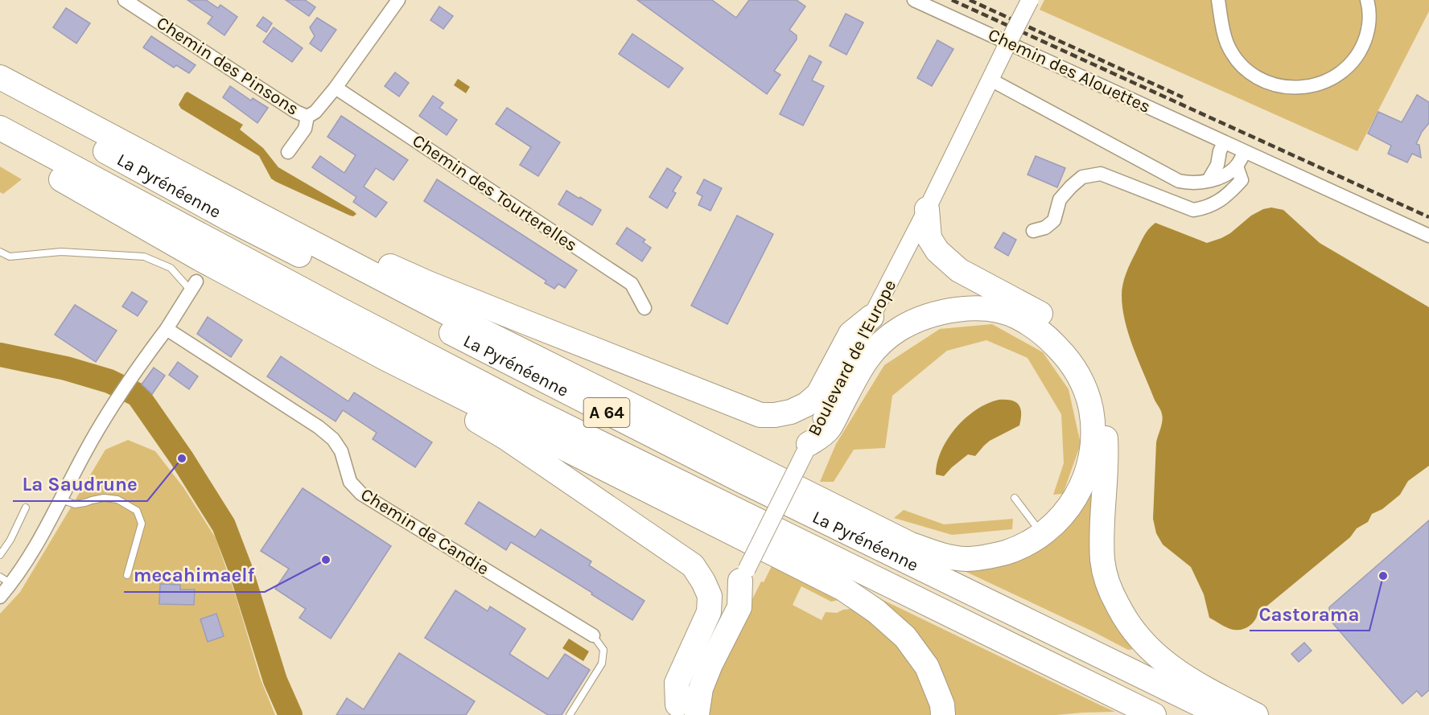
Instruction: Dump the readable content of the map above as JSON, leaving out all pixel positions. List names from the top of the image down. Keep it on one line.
{"streets":{"highway":["La Pyrénéenne","A 64"],"street":["Chemin des Pinsons","Chemin des Alouettes","Chemin des Tourterelles","Boulevard de l'Europe","Chemin de Candie"]},"places":["La Saudrune","mecahimaelf","Castorama"]}
